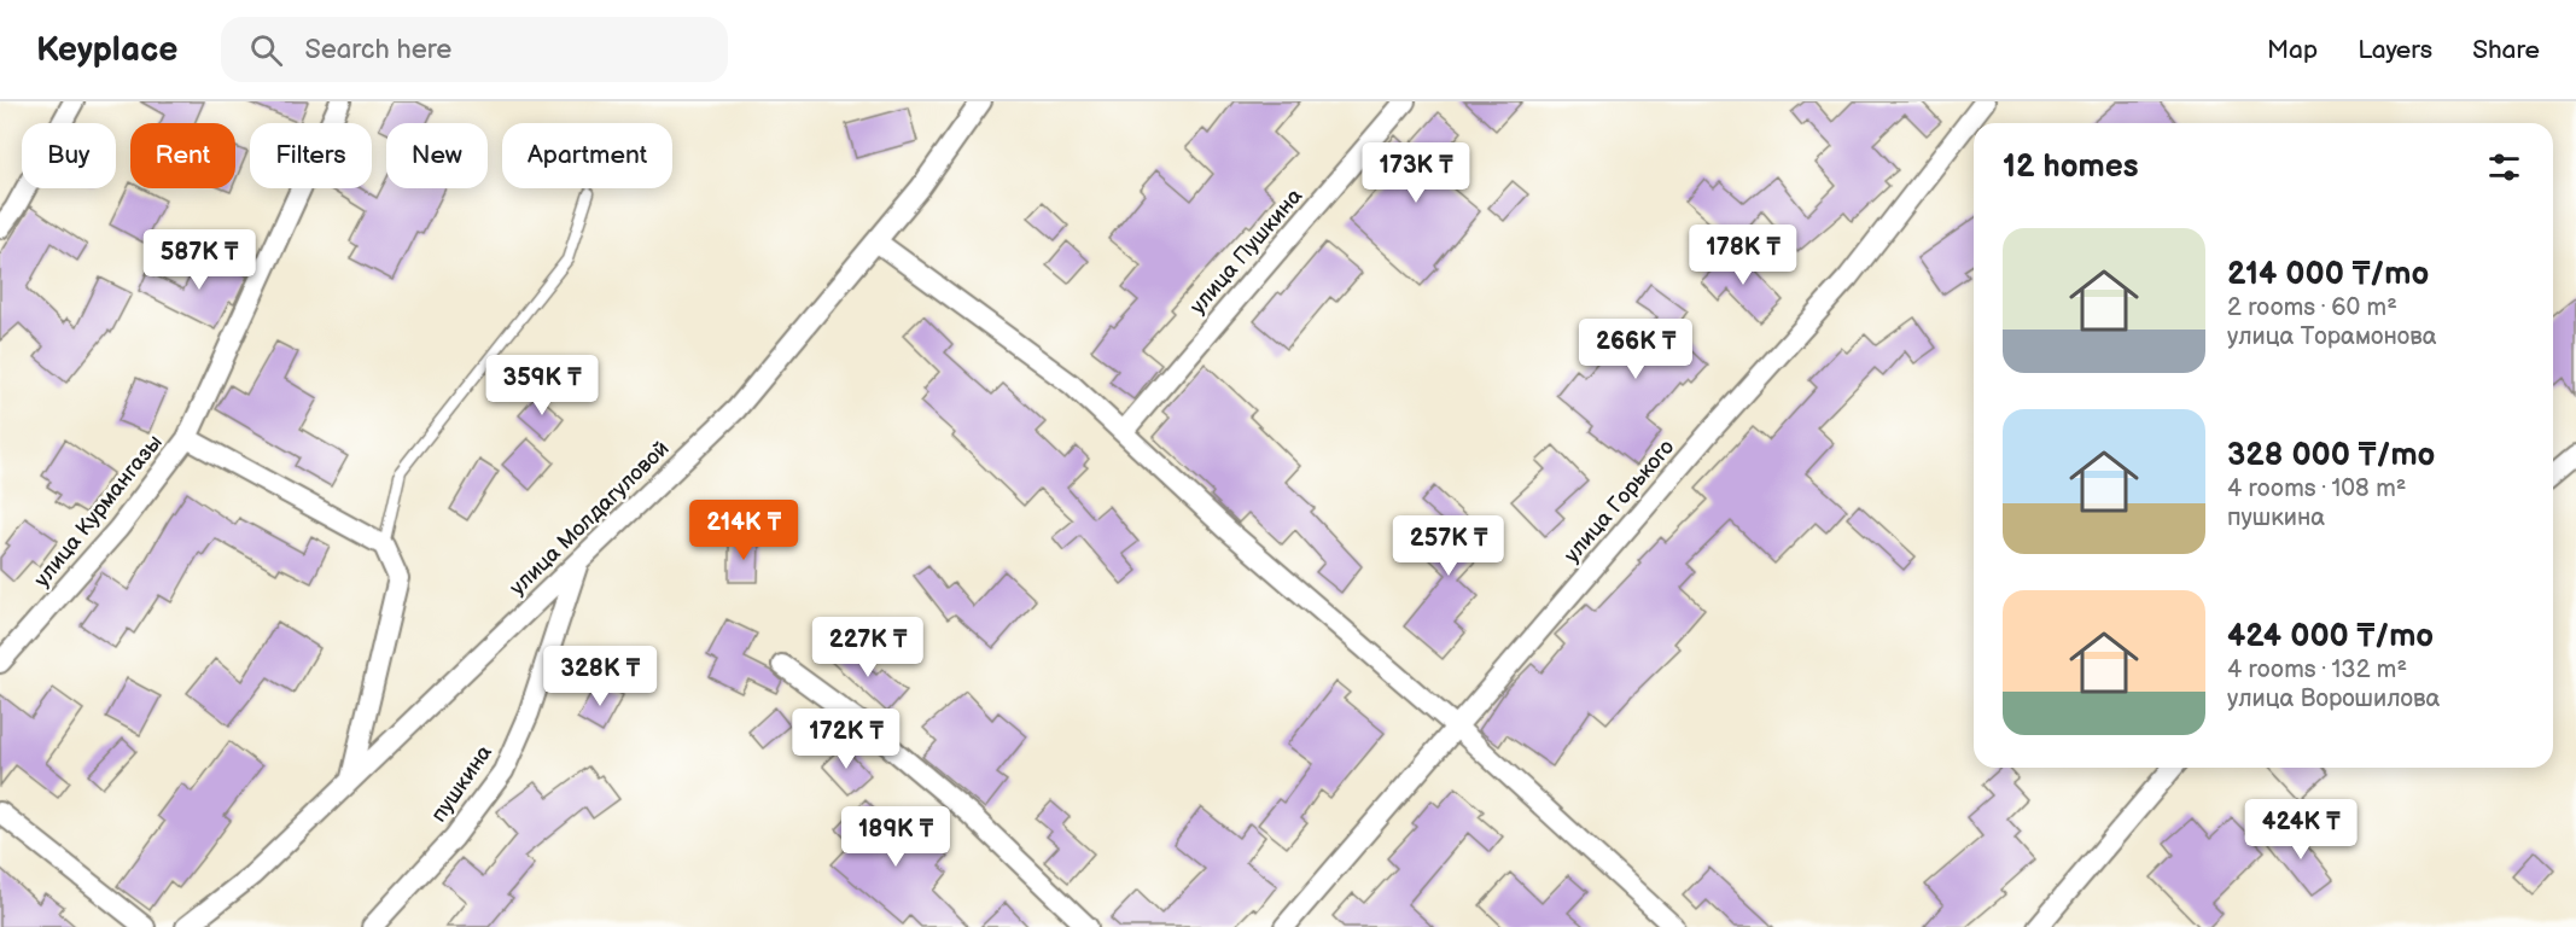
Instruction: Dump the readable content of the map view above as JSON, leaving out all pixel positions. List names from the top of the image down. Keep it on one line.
{"streets":{"street":["улица Пушкина","улица Горького","улица Курмангазы","улица Молдагуловой","пушкина"]},"crossings":[["улица Молдагуловой","пушкина"]],"page":{"header":"Keyplace","search":"Search here","nav":["Map","Layers","Share"],"chip":["Buy","Rent","Filters","New","Apartment"],"heading":"12 homes","price":["173K ₸","178K ₸","587K ₸","266K ₸","359K ₸","214K ₸","257K ₸","227K ₸","328K ₸","172K ₸","424K ₸","189K ₸"],"list":[{"name":"214 000 ₸/mo","note":"2 rooms · 60 m² · улица Торамонова"},{"name":"328 000 ₸/mo","note":"4 rooms · 108 m² · пушкина"},{"name":"424 000 ₸/mo","note":"4 rooms · 132 m² · улица Ворошилова"}]}}
